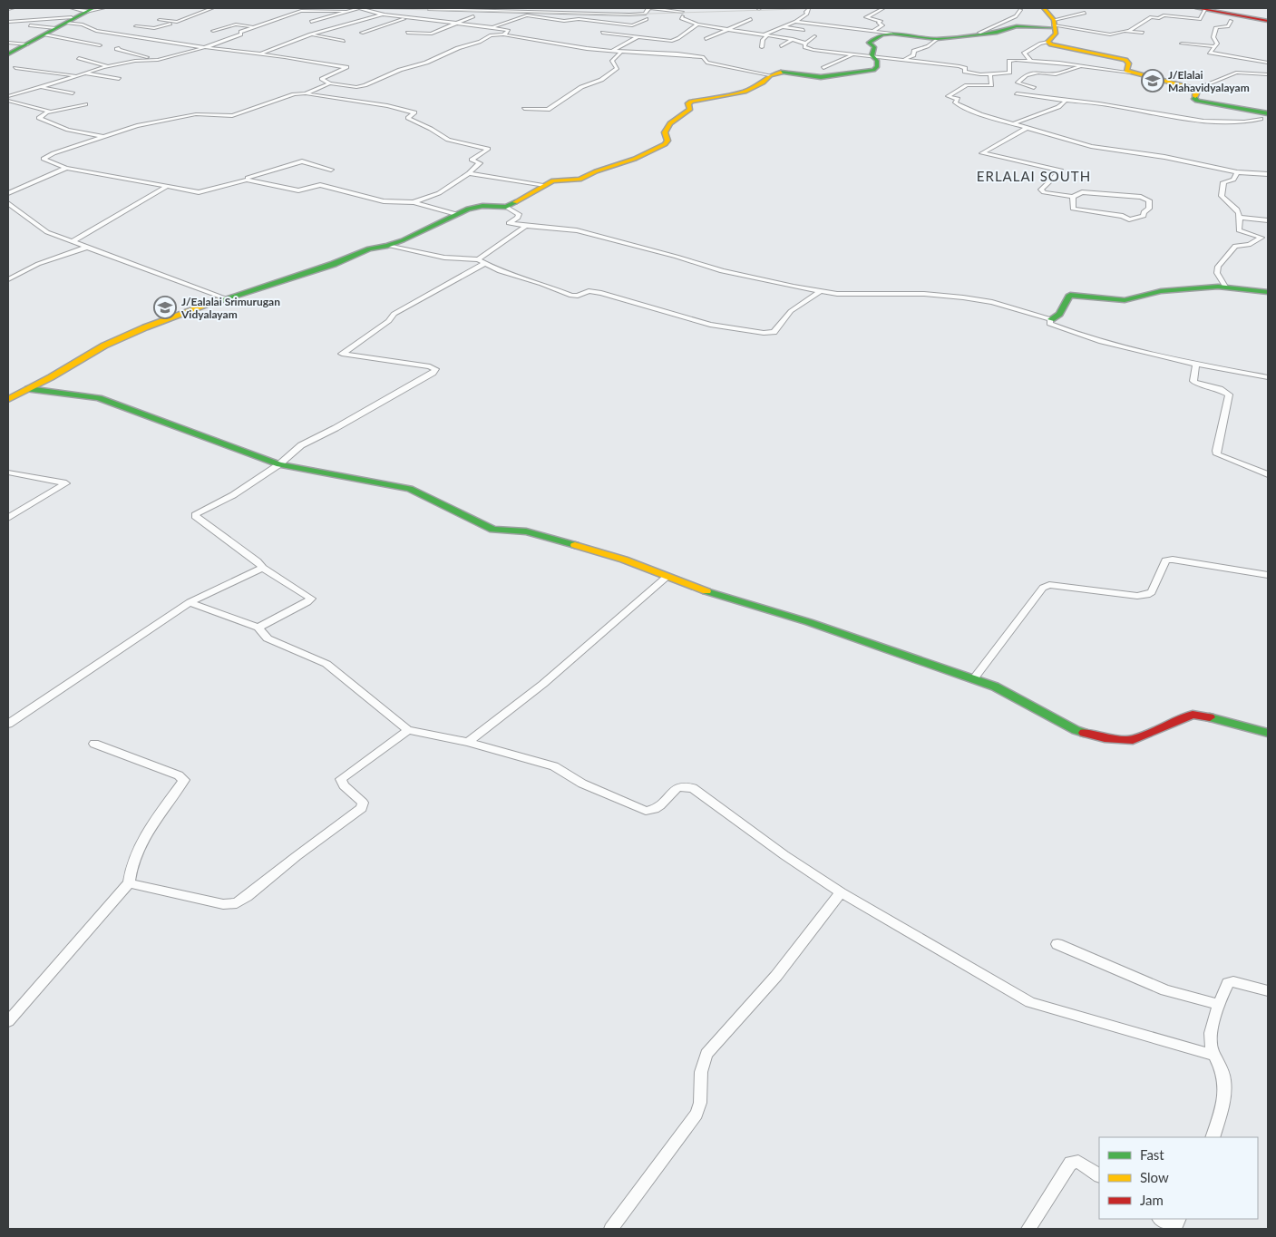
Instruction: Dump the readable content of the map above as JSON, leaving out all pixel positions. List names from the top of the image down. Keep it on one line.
{"districts":["ERLALAI SOUTH"],"places":{"school or university":["J/Elalai Mahavidyalayam","J/Ealalai Srimurugan Vidyalayam"]},"legend":["Fast","Slow","Jam"]}
